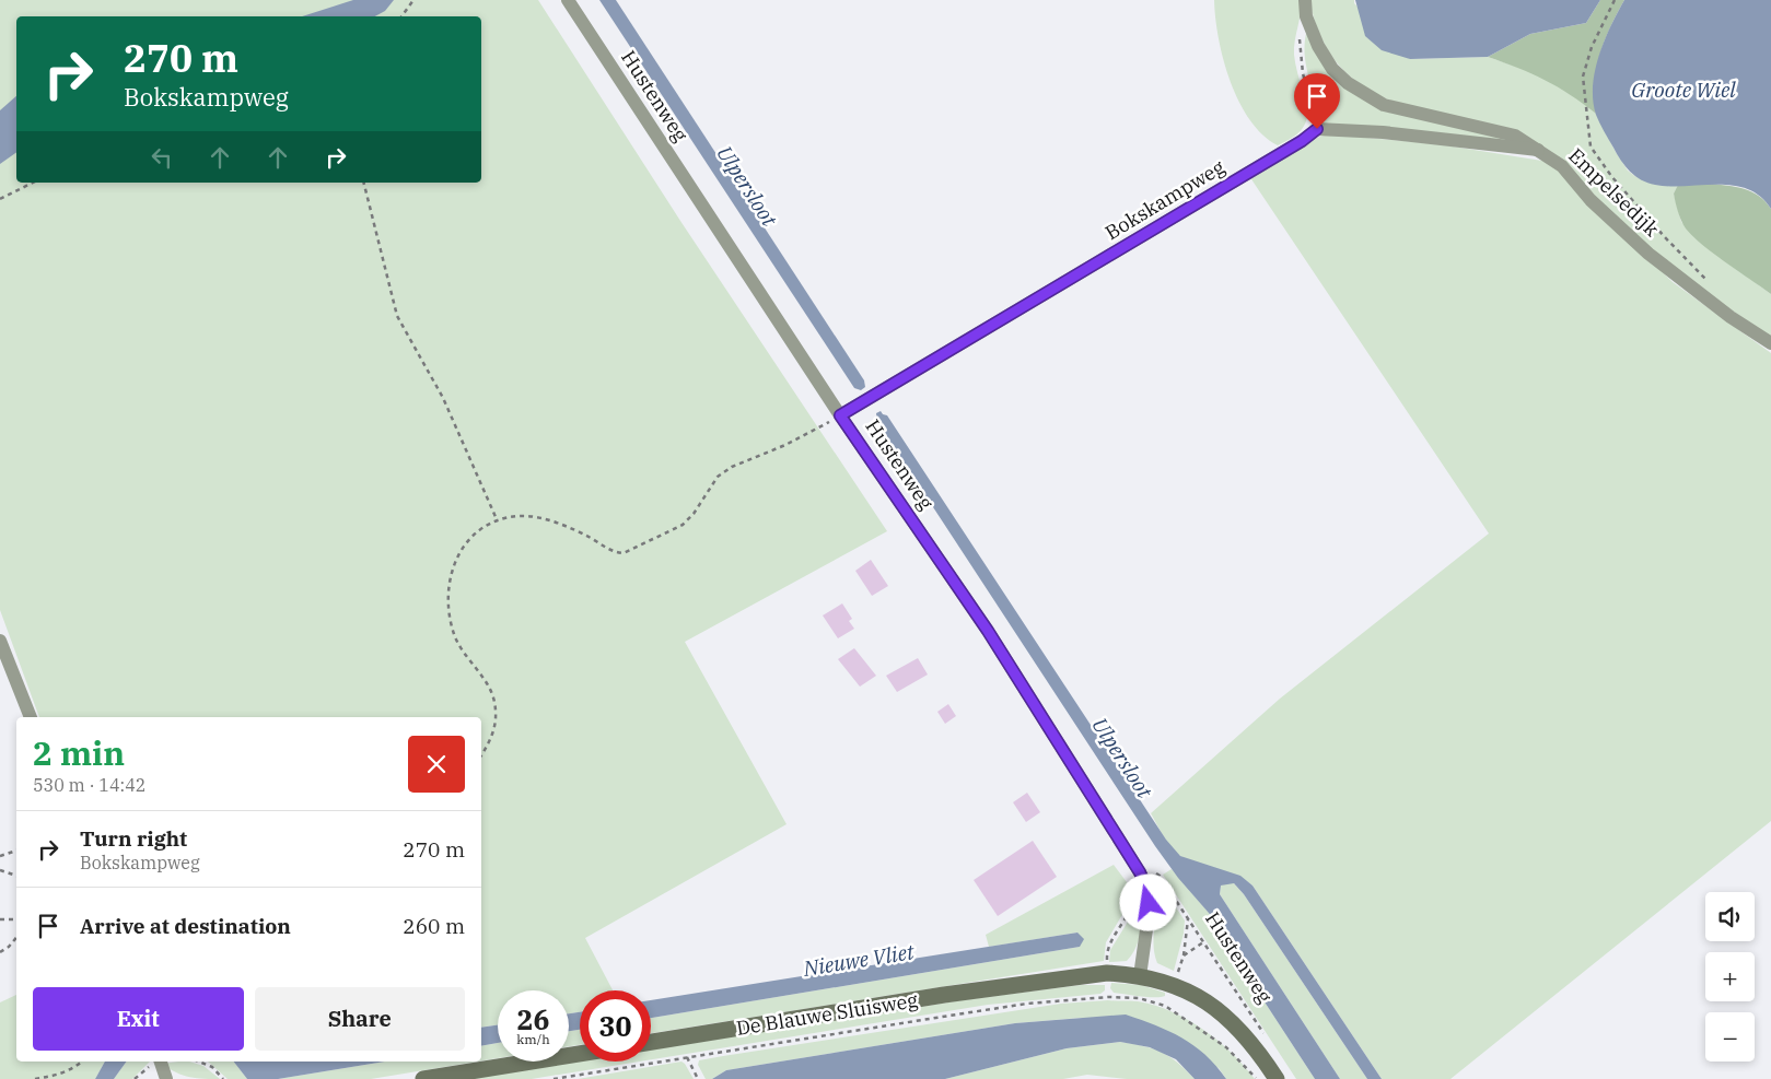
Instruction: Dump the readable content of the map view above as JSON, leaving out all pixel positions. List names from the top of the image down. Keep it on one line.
{"streets":{"main road":["Hustenweg","De Blauwe Sluisweg"],"street":["Empelsedijk","Bokskampweg"]},"crossings":[["Hustenweg","Bokskampweg"],["Hustenweg","De Blauwe Sluisweg"]],"water":["Groote Wiel","Ulpersloot","Nieuwe Vliet"],"page":{"turn":["270 m","Bokskampweg"],"heading":["2 min","530 m · 14:42"],"list":[{"name":"Turn right","note":"Bokskampweg","value":"270 m"},{"name":"Arrive at destination","value":"260 m"}],"map_buttons":["+","−"],"buttons":["Exit","Share"],"speed":"26 km/h","limit":"30"}}
